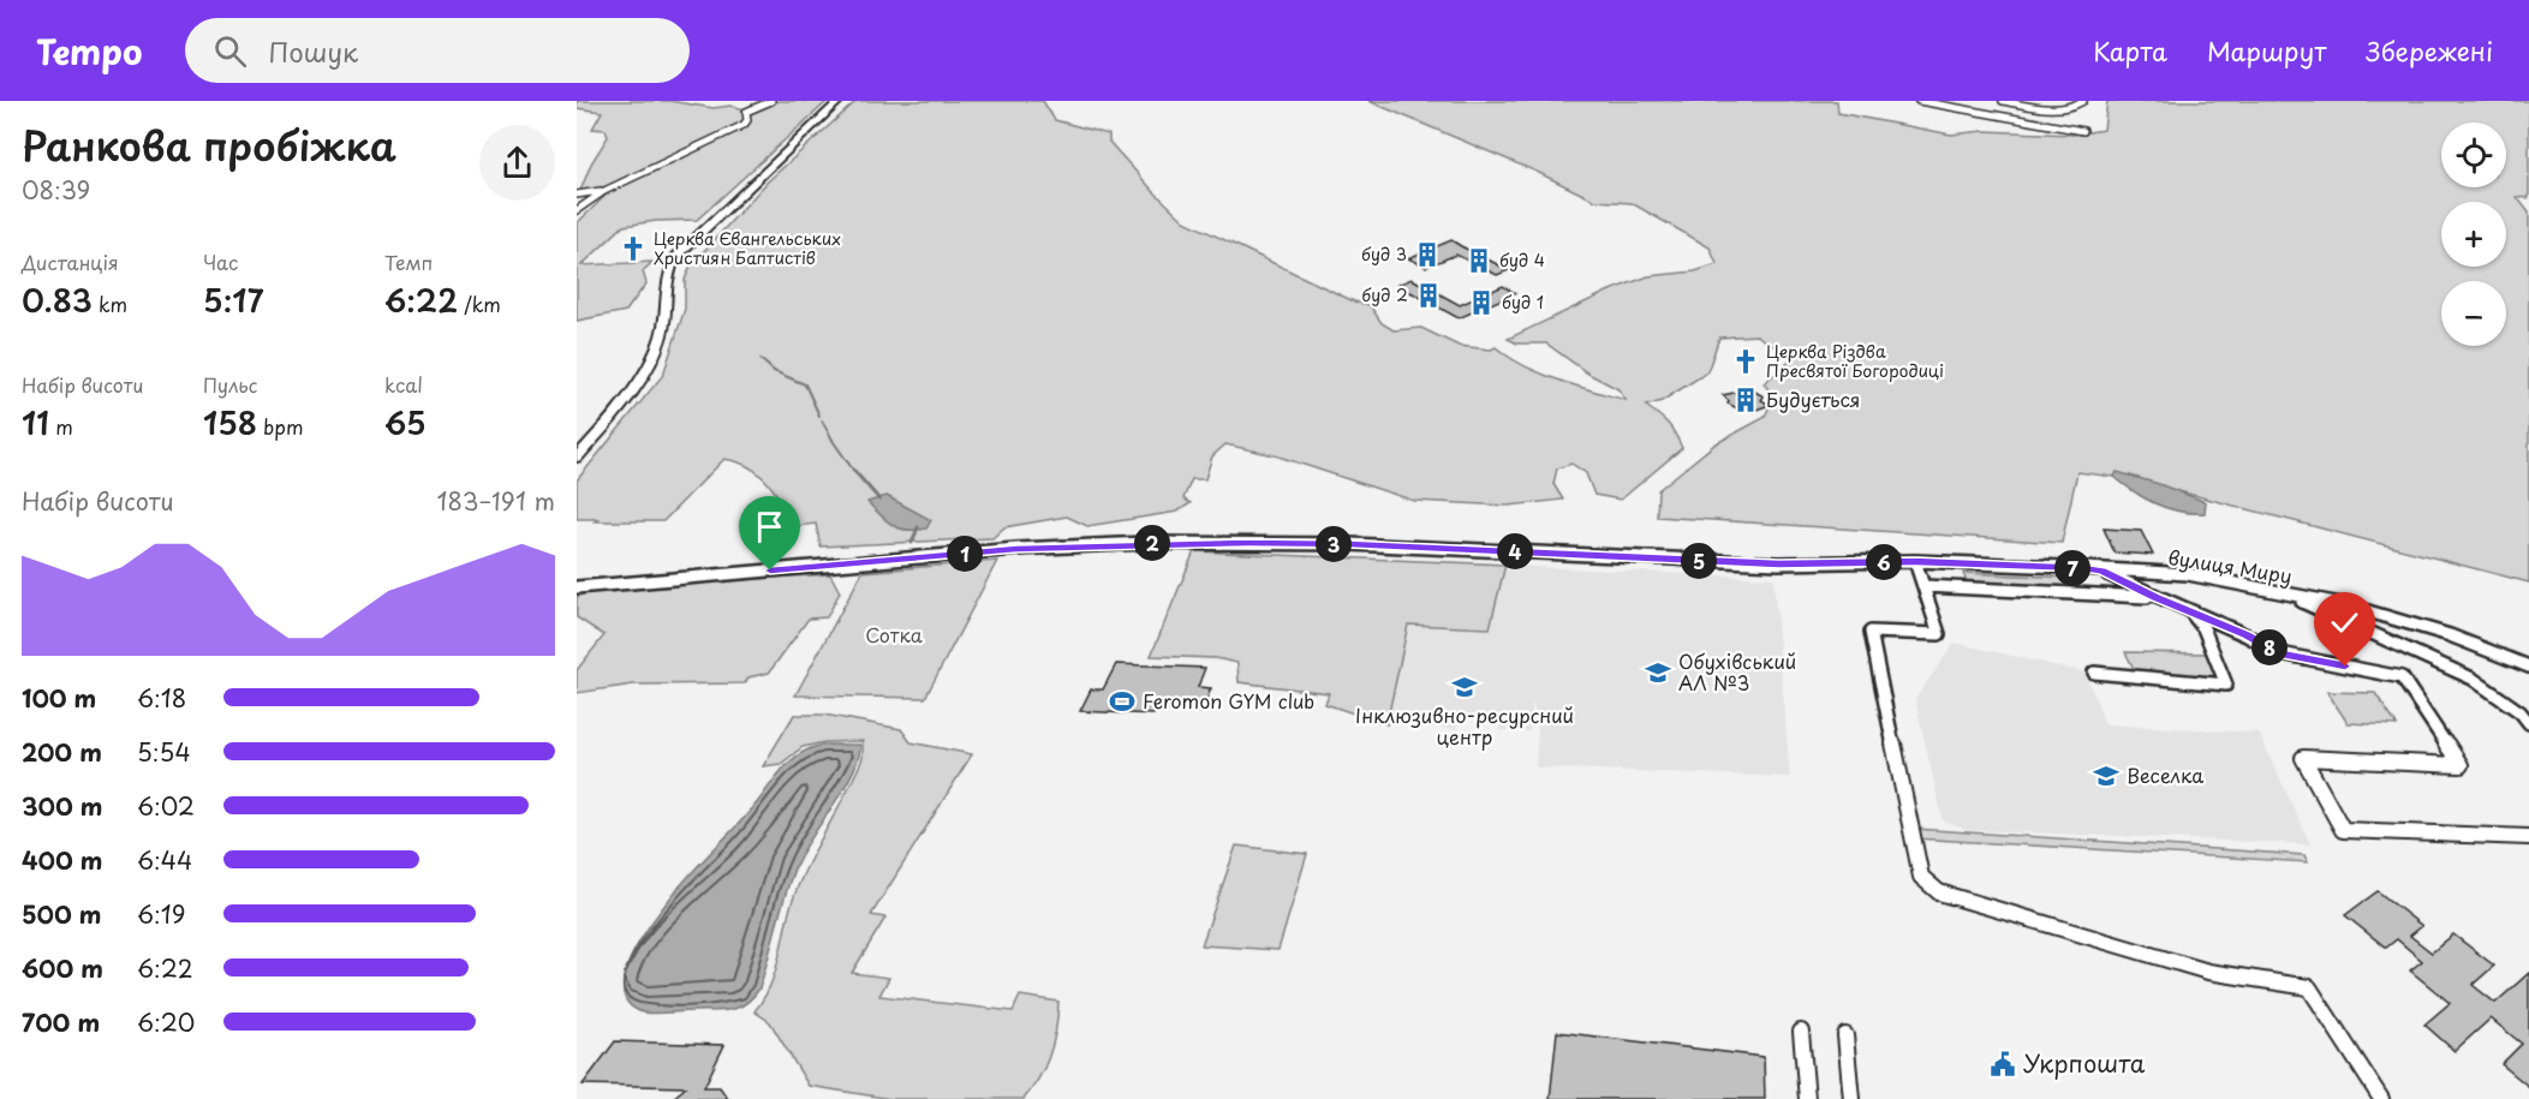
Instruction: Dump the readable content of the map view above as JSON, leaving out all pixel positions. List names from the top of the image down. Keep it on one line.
{"streets":{"street":["вулиця Миру"]},"parks":["Сотка"],"places":{"church":["Церква Євангельських Християн Баптистів","Церква Різдва Пресвятої Богородиці"],"building":["буд 3","буд 4","буд 2","буд 1","Будується"],"school or university":["Обухівський АЛ №3","Інклюзивно-ресурсний центр","Веселка"],"sports":["Feromon GYM club"],"public building":["Укрпошта"]},"page":{"header":"Tempo","search":"Пошук","nav":["Карта","Маршрут","Збережені"],"heading":["Ранкова пробіжка","08:39"],"map_buttons":["+","−"],"stats":[["Дистанція","0.83 km"],["Час","5:17"],["Темп","6:22 /km"],["Набір висоти","11 m"],["Пульс","158 bpm"],["kcal","65"]],"chart":["Набір висоти","183–191 m"],"pins":["2","3","4","1","5","6","7","8"],"list":[{"name":"100 m","note":"6:18"},{"name":"200 m","note":"5:54"},{"name":"300 m","note":"6:02"},{"name":"400 m","note":"6:44"},{"name":"500 m","note":"6:19"},{"name":"600 m","note":"6:22"},{"name":"700 m","note":"6:20"}]}}
